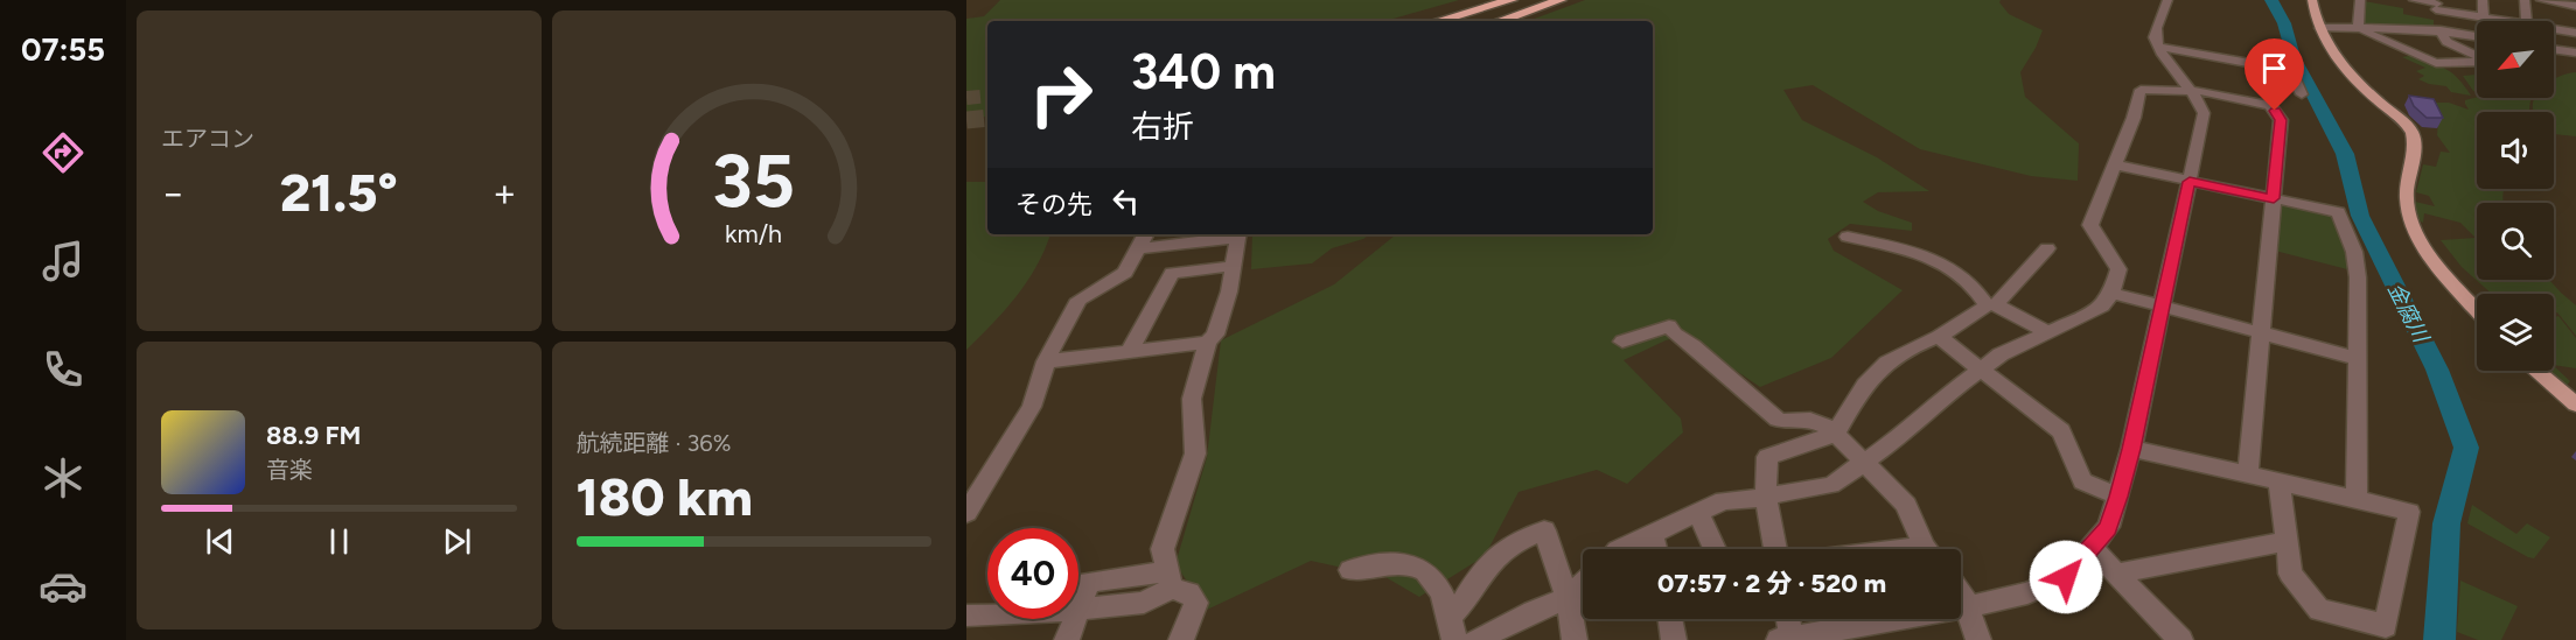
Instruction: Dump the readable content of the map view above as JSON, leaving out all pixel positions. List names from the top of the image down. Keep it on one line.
{"water":["金腐川"],"north":"bottom left","page":{"tabs":"07:55","tile":["エアコン",["航続距離 · 36%","180 km"]],"turn":["340 m","右折"],"heat":["−","21.5°","+"],"then":"その先","song":["88.9 FM","音楽"],"limit":"40","trip":"07:57 · 2 分 · 520 m","gauge":["35","km/h"]}}
